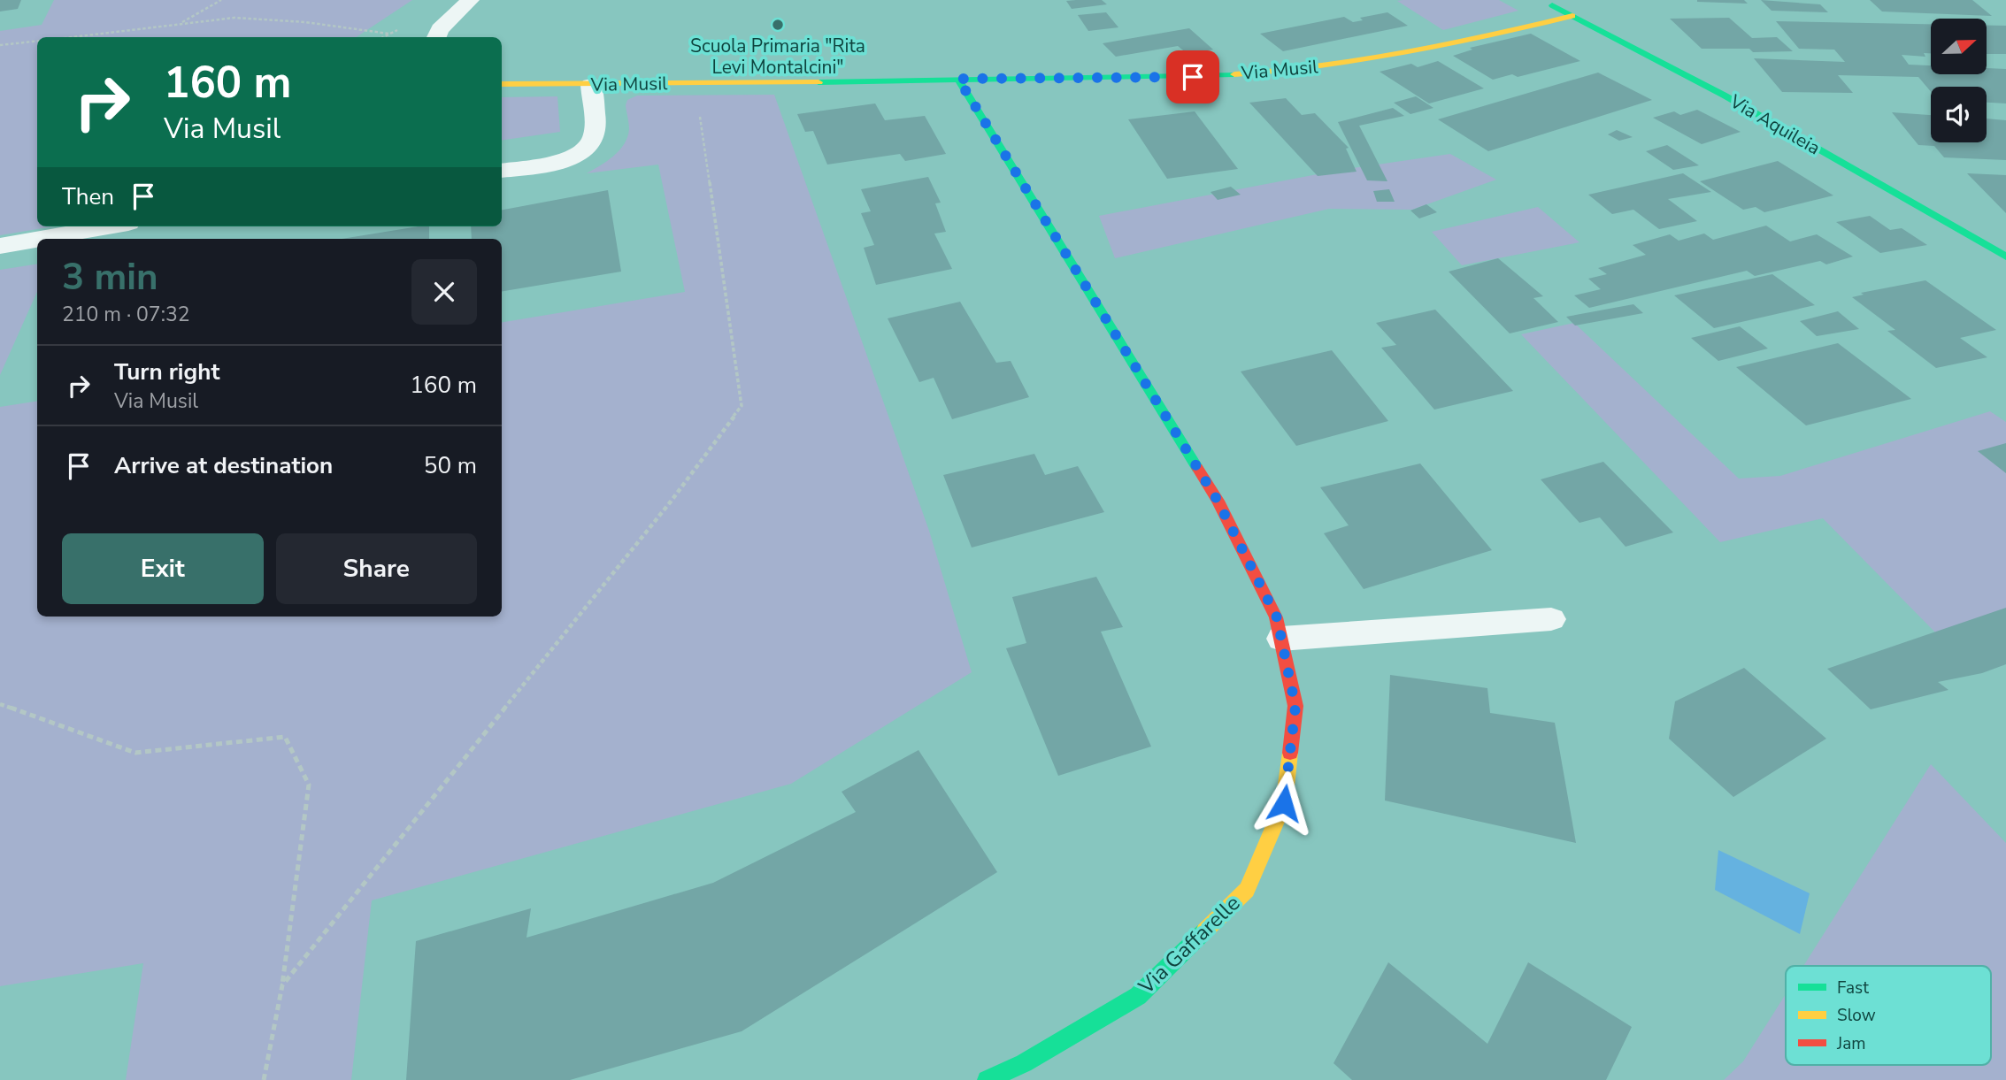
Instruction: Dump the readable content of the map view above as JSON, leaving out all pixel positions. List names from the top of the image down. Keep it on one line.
{"streets":{"street":["Via Musil","Via Aquileia","Via Gaffarelle"]},"crossings":[["Via Musil","Via Aquileia"],["Via Musil","Via Gaffarelle"]],"places":["Scuola Primaria \"Rita Levi Montalcini\""],"legend":["Fast","Slow","Jam"],"north":"right","page":{"turn":["160 m","Via Musil"],"then":"Then","heading":["3 min","210 m · 07:32"],"list":[{"name":"Turn right","note":"Via Musil","value":"160 m"},{"name":"Arrive at destination","value":"50 m"}],"buttons":["Exit","Share"]}}
